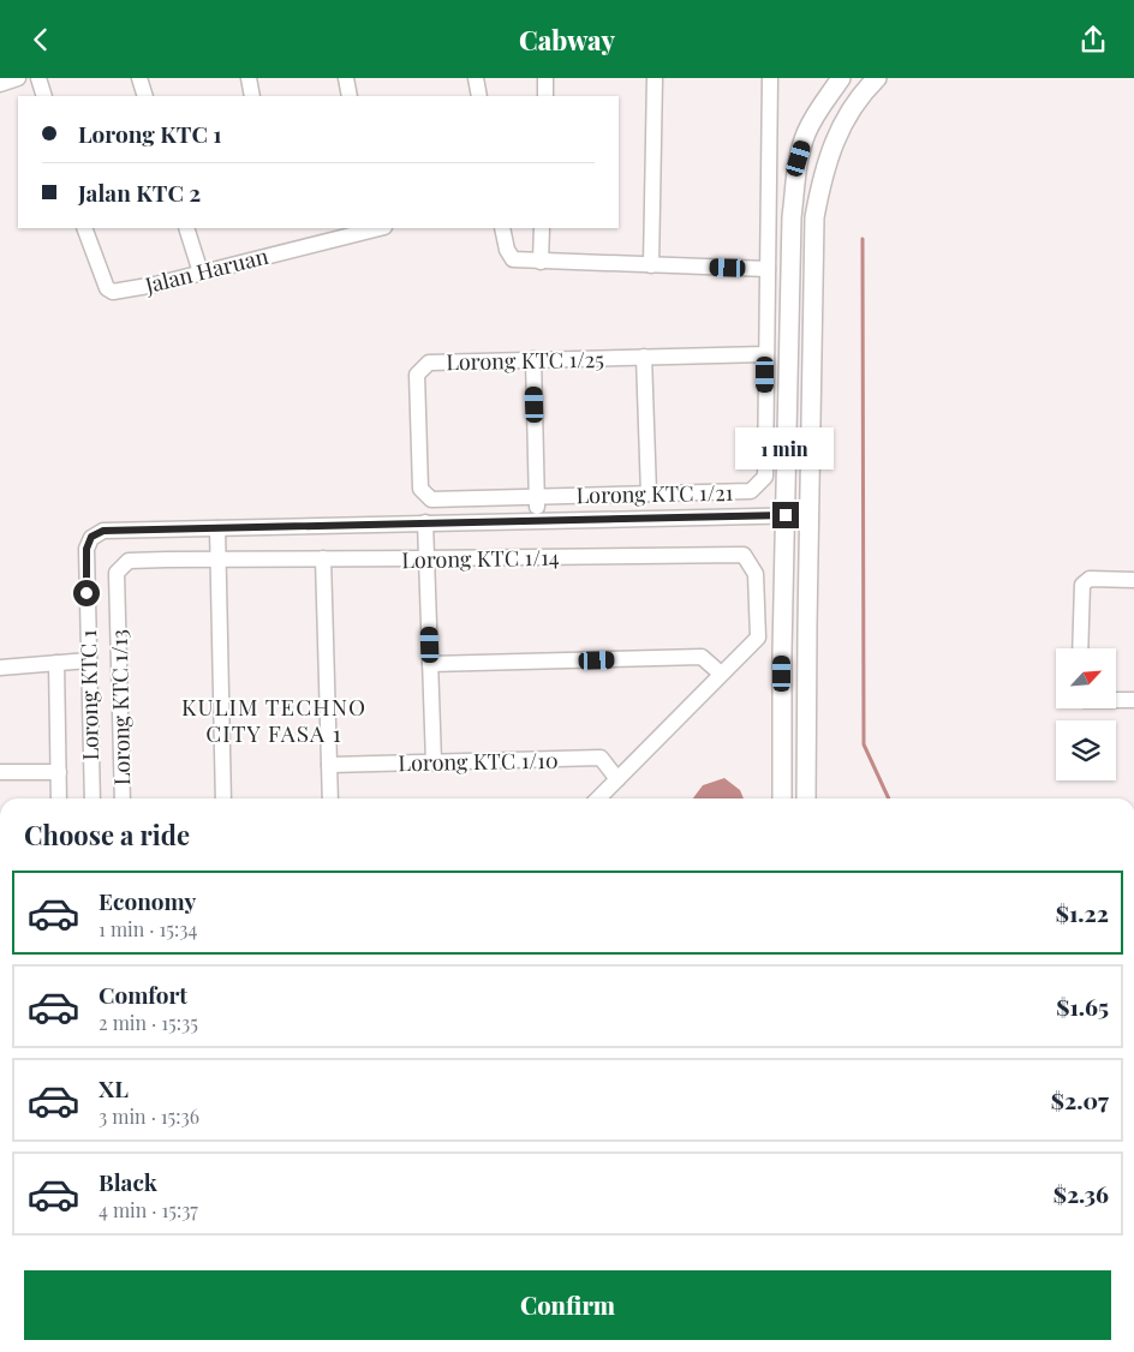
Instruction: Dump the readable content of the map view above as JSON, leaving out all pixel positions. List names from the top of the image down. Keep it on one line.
{"streets":{"street":["Jalan Haruan","Lorong KTC 1/25","Lorong KTC 1/21","Lorong KTC 1/14","Lorong KTC 1","Lorong KTC 1/13","Lorong KTC 1/10"]},"crossings":[["Lorong KTC 1/25","Lorong KTC 1/21"],["Lorong KTC 1/14","Lorong KTC 1/13"]],"districts":["KULIM TECHNO CITY FASA 1"],"north":"top right","page":{"header":"Cabway","banner":["Lorong KTC 1","Jalan KTC 2"],"bubble":"1 min","heading":"Choose a ride","list":[{"name":"Economy","note":"1 min · 15:34","value":"$1.22"},{"name":"Comfort","note":"2 min · 15:35","value":"$1.65"},{"name":"XL","note":"3 min · 15:36","value":"$2.07"},{"name":"Black","note":"4 min · 15:37","value":"$2.36"}],"buttons":"Confirm"}}
